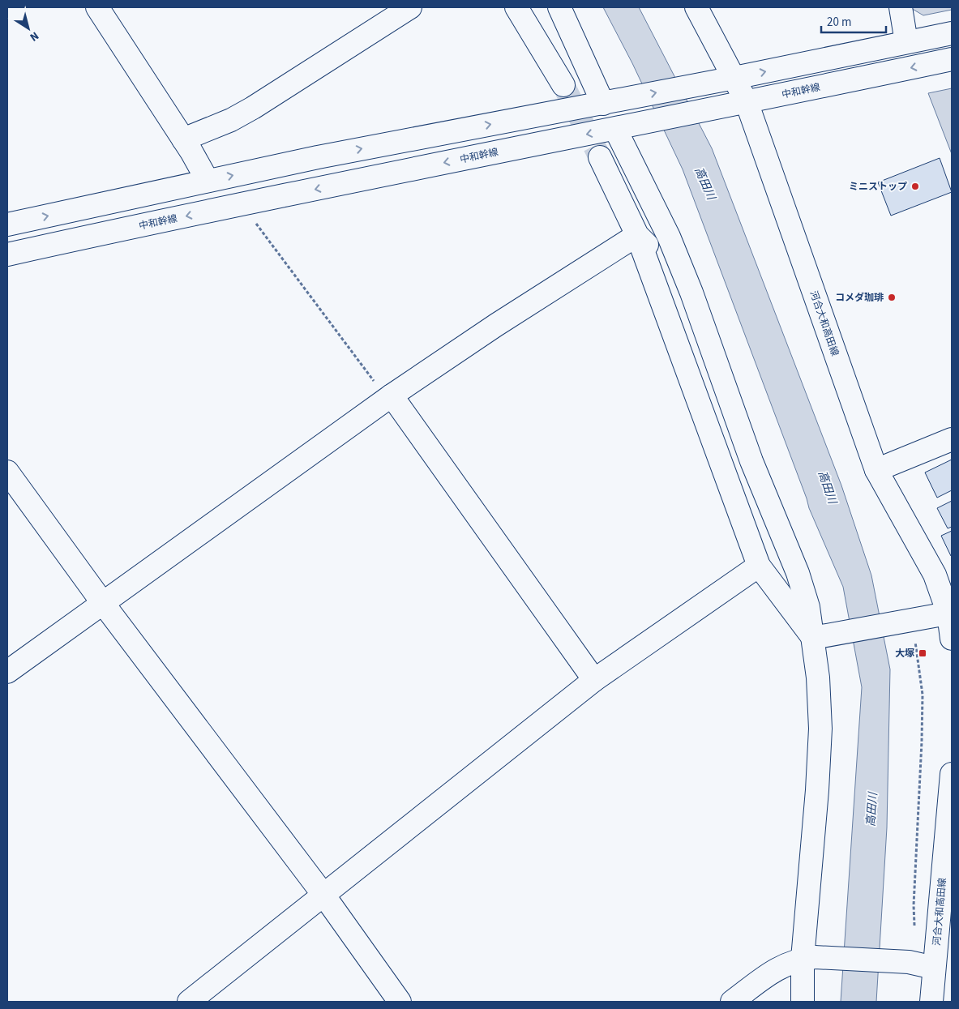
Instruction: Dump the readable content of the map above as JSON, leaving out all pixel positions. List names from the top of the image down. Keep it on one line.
{"streets":{"street":["中和幹線","河合大和高田線"]},"crossings":[["中和幹線","河合大和高田線"]],"water":["高田川"],"places":{"other":["ミニストップ","コメダ珈琲"],"transit":["大塚"]},"scale_bar":"20 m","north":"bottom right"}
